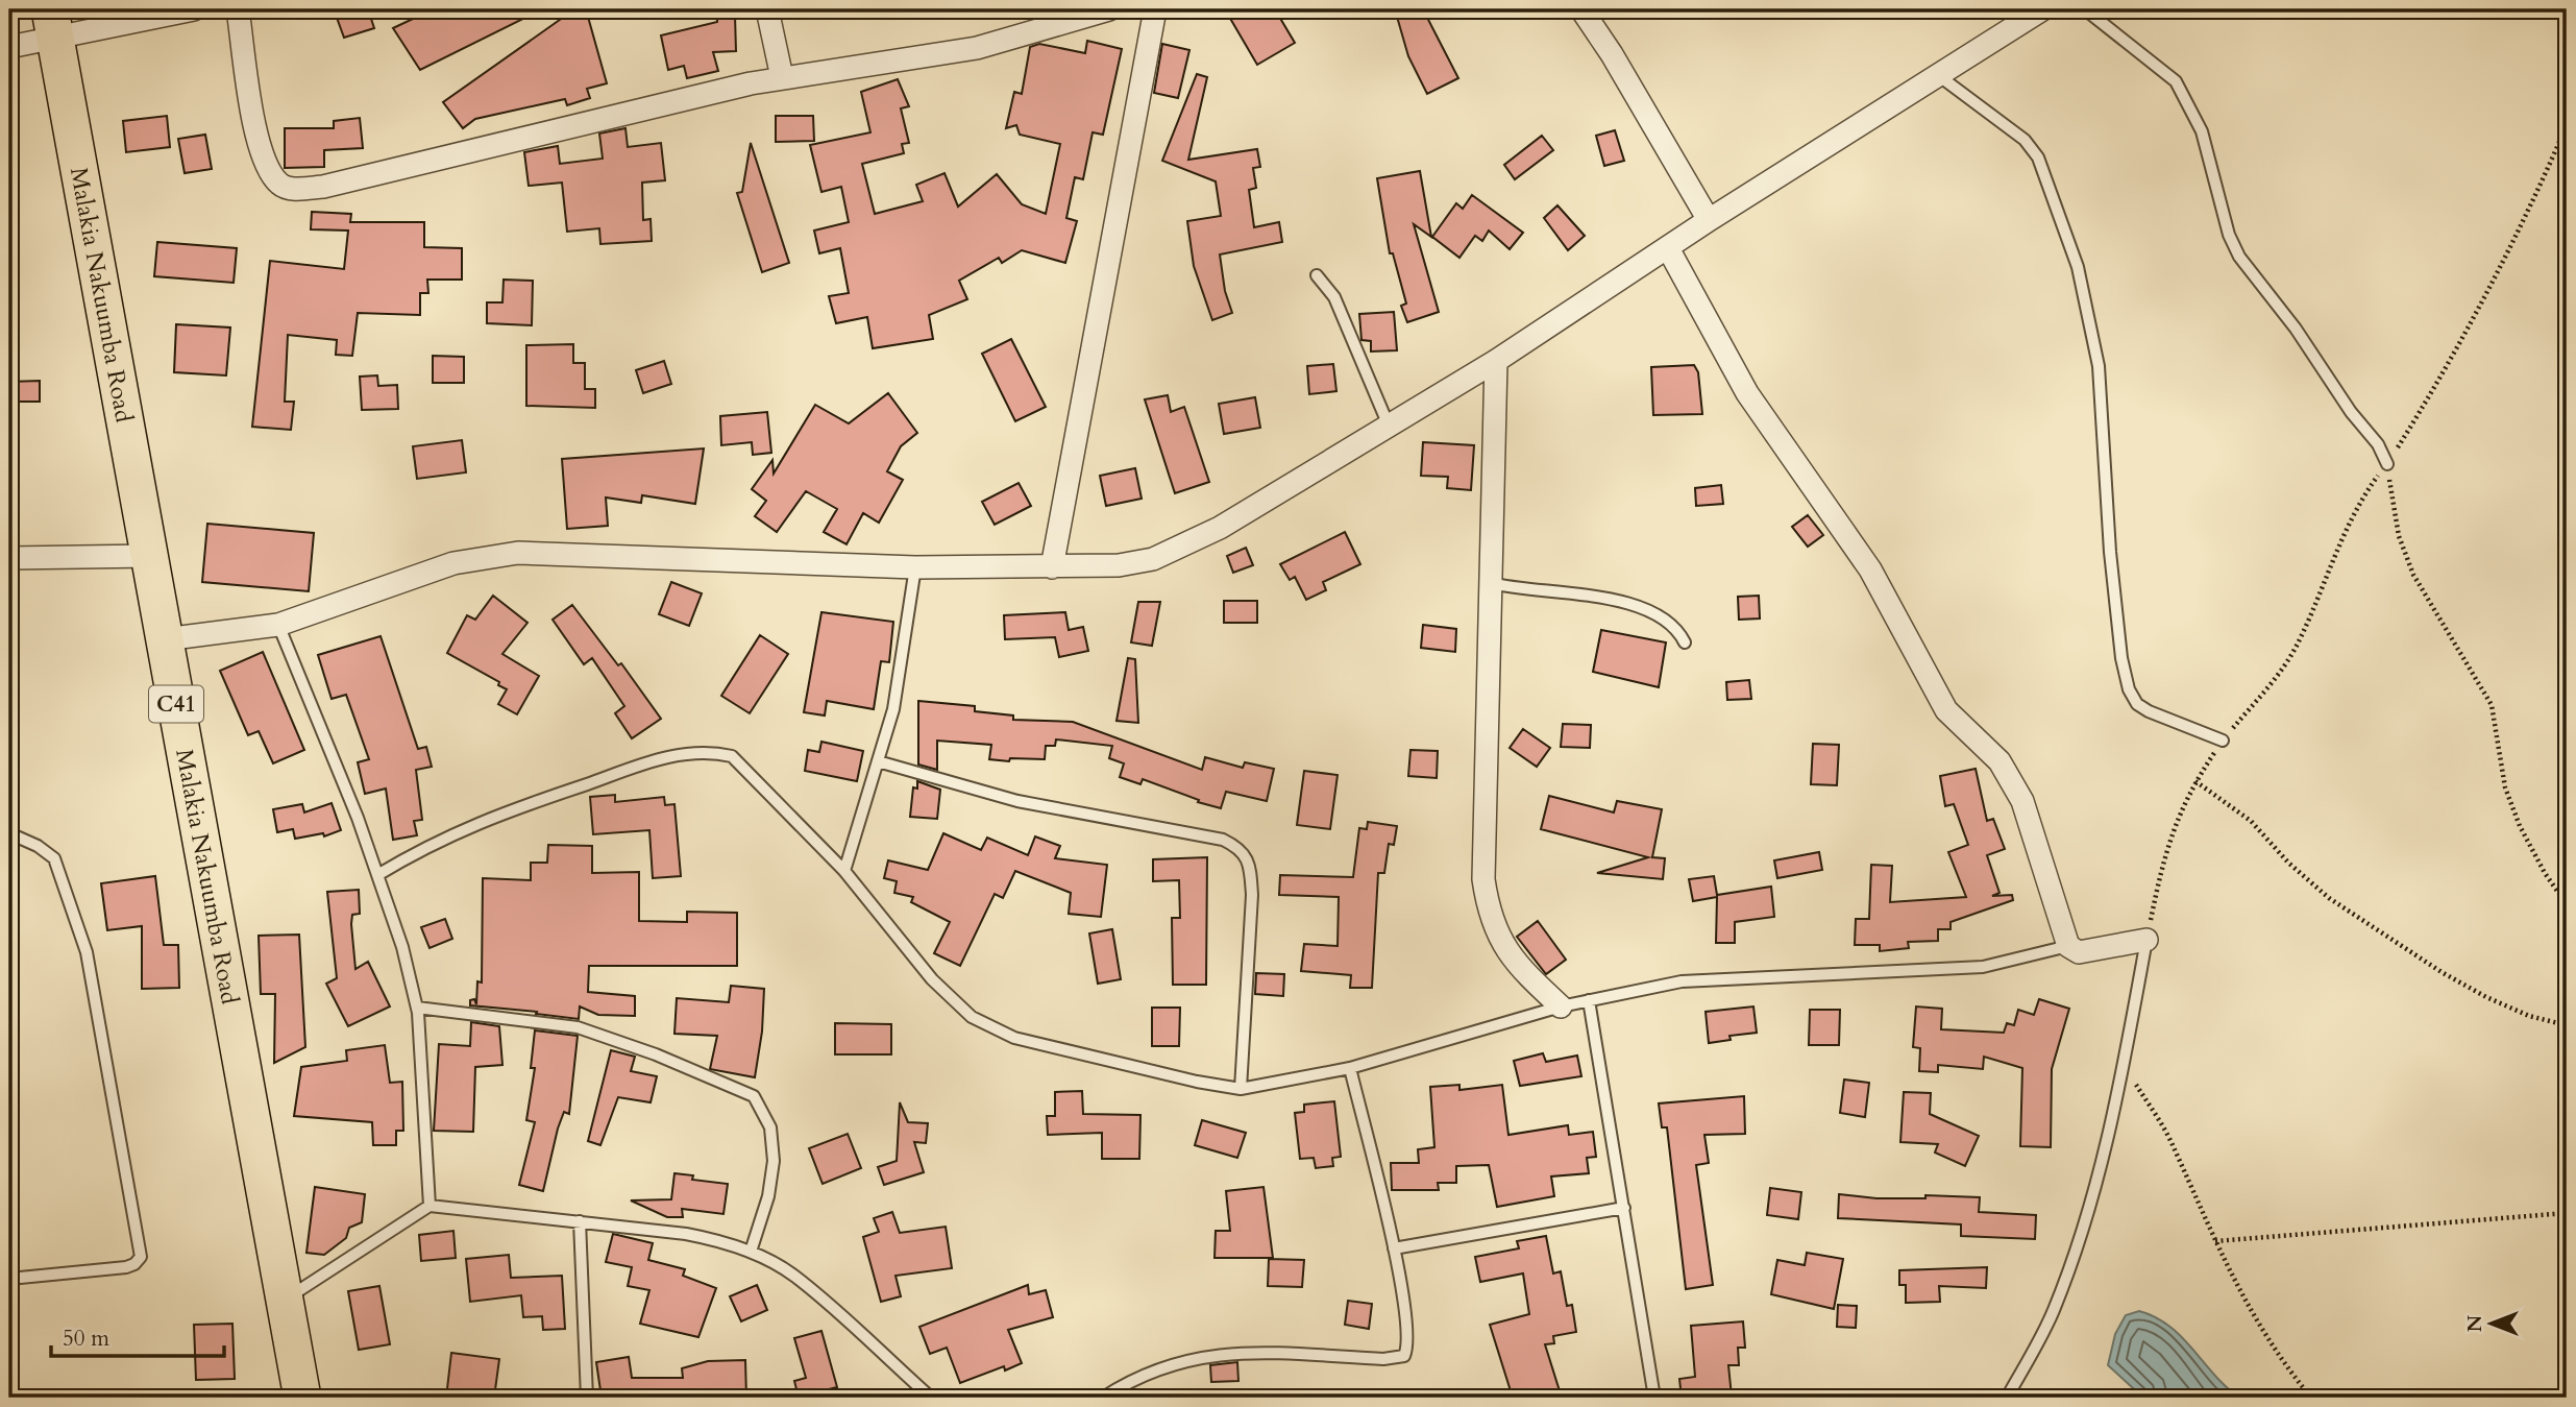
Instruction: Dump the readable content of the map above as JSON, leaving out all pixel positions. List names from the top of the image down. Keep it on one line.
{"streets":{"main road":["Malakia Nakuumba Road","C41"]},"scale_bar":"50 m","north":"left"}
